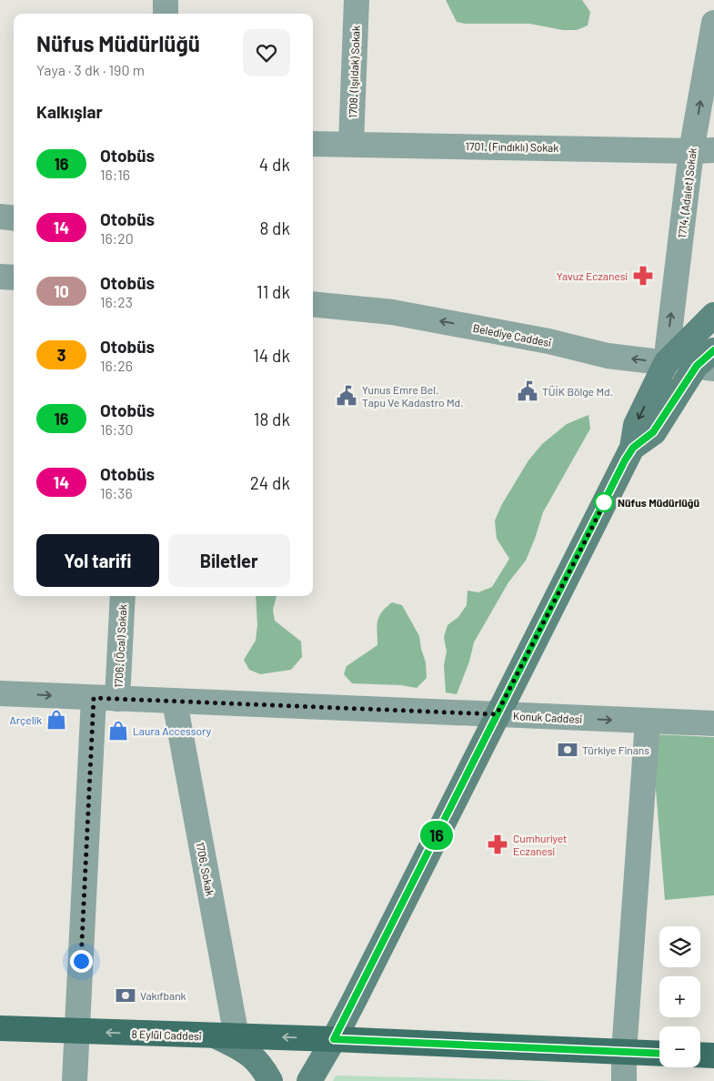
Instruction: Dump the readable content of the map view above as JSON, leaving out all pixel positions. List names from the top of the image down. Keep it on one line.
{"streets":{"main road":["8 Eylül Caddesi"],"street":["1708. (Işıldak) Sokak","1701. (Fındıklı) Sokak","1714. (Adalet) Sokak","Belediye Caddesi","1706. (Öcal) Sokak","Konuk Caddesi","1706. Sokak"]},"crossings":[["1708. (Işıldak) Sokak","1701. (Fındıklı) Sokak"],["1701. (Fındıklı) Sokak","1714. (Adalet) Sokak"],["1714. (Adalet) Sokak","Belediye Caddesi"],["1706. (Öcal) Sokak","Konuk Caddesi"],["1706. (Öcal) Sokak","8 Eylül Caddesi"],["Konuk Caddesi","1706. Sokak"],["1706. Sokak","8 Eylül Caddesi"]],"one_way":["1714. (Adalet) Sokak","Belediye Caddesi","Konuk Caddesi","8 Eylül Caddesi"],"places":{"pharmacy":["Yavuz Eczanesi","Cumhuriyet Eczanesi"],"public building":["TÜİK Bölge Md.","Yunus Emre Bel. Tapu Ve Kadastro Md."],"other":["Nüfus Müdürlüğü"],"shop":["Arçelik","Laura Accessory"],"bank":["Türkiye Finans","Vakıfbank"]},"lines":["bus line 16"],"page":{"on_map":"16","heading":[["Nüfus Müdürlüğü","Yaya · 3 dk · 190 m"],"Kalkışlar"],"list":[{"mark":"16","name":"Otobüs","note":"16:16","value":"4 dk"},{"mark":"14","name":"Otobüs","note":"16:20","value":"8 dk"},{"mark":"10","name":"Otobüs","note":"16:23","value":"11 dk"},{"mark":"3","name":"Otobüs","note":"16:26","value":"14 dk"},{"mark":"16","name":"Otobüs","note":"16:30","value":"18 dk"},{"mark":"14","name":"Otobüs","note":"16:36","value":"24 dk"}],"buttons":["Yol tarifi","Biletler"],"map_buttons":["+","−"]}}
